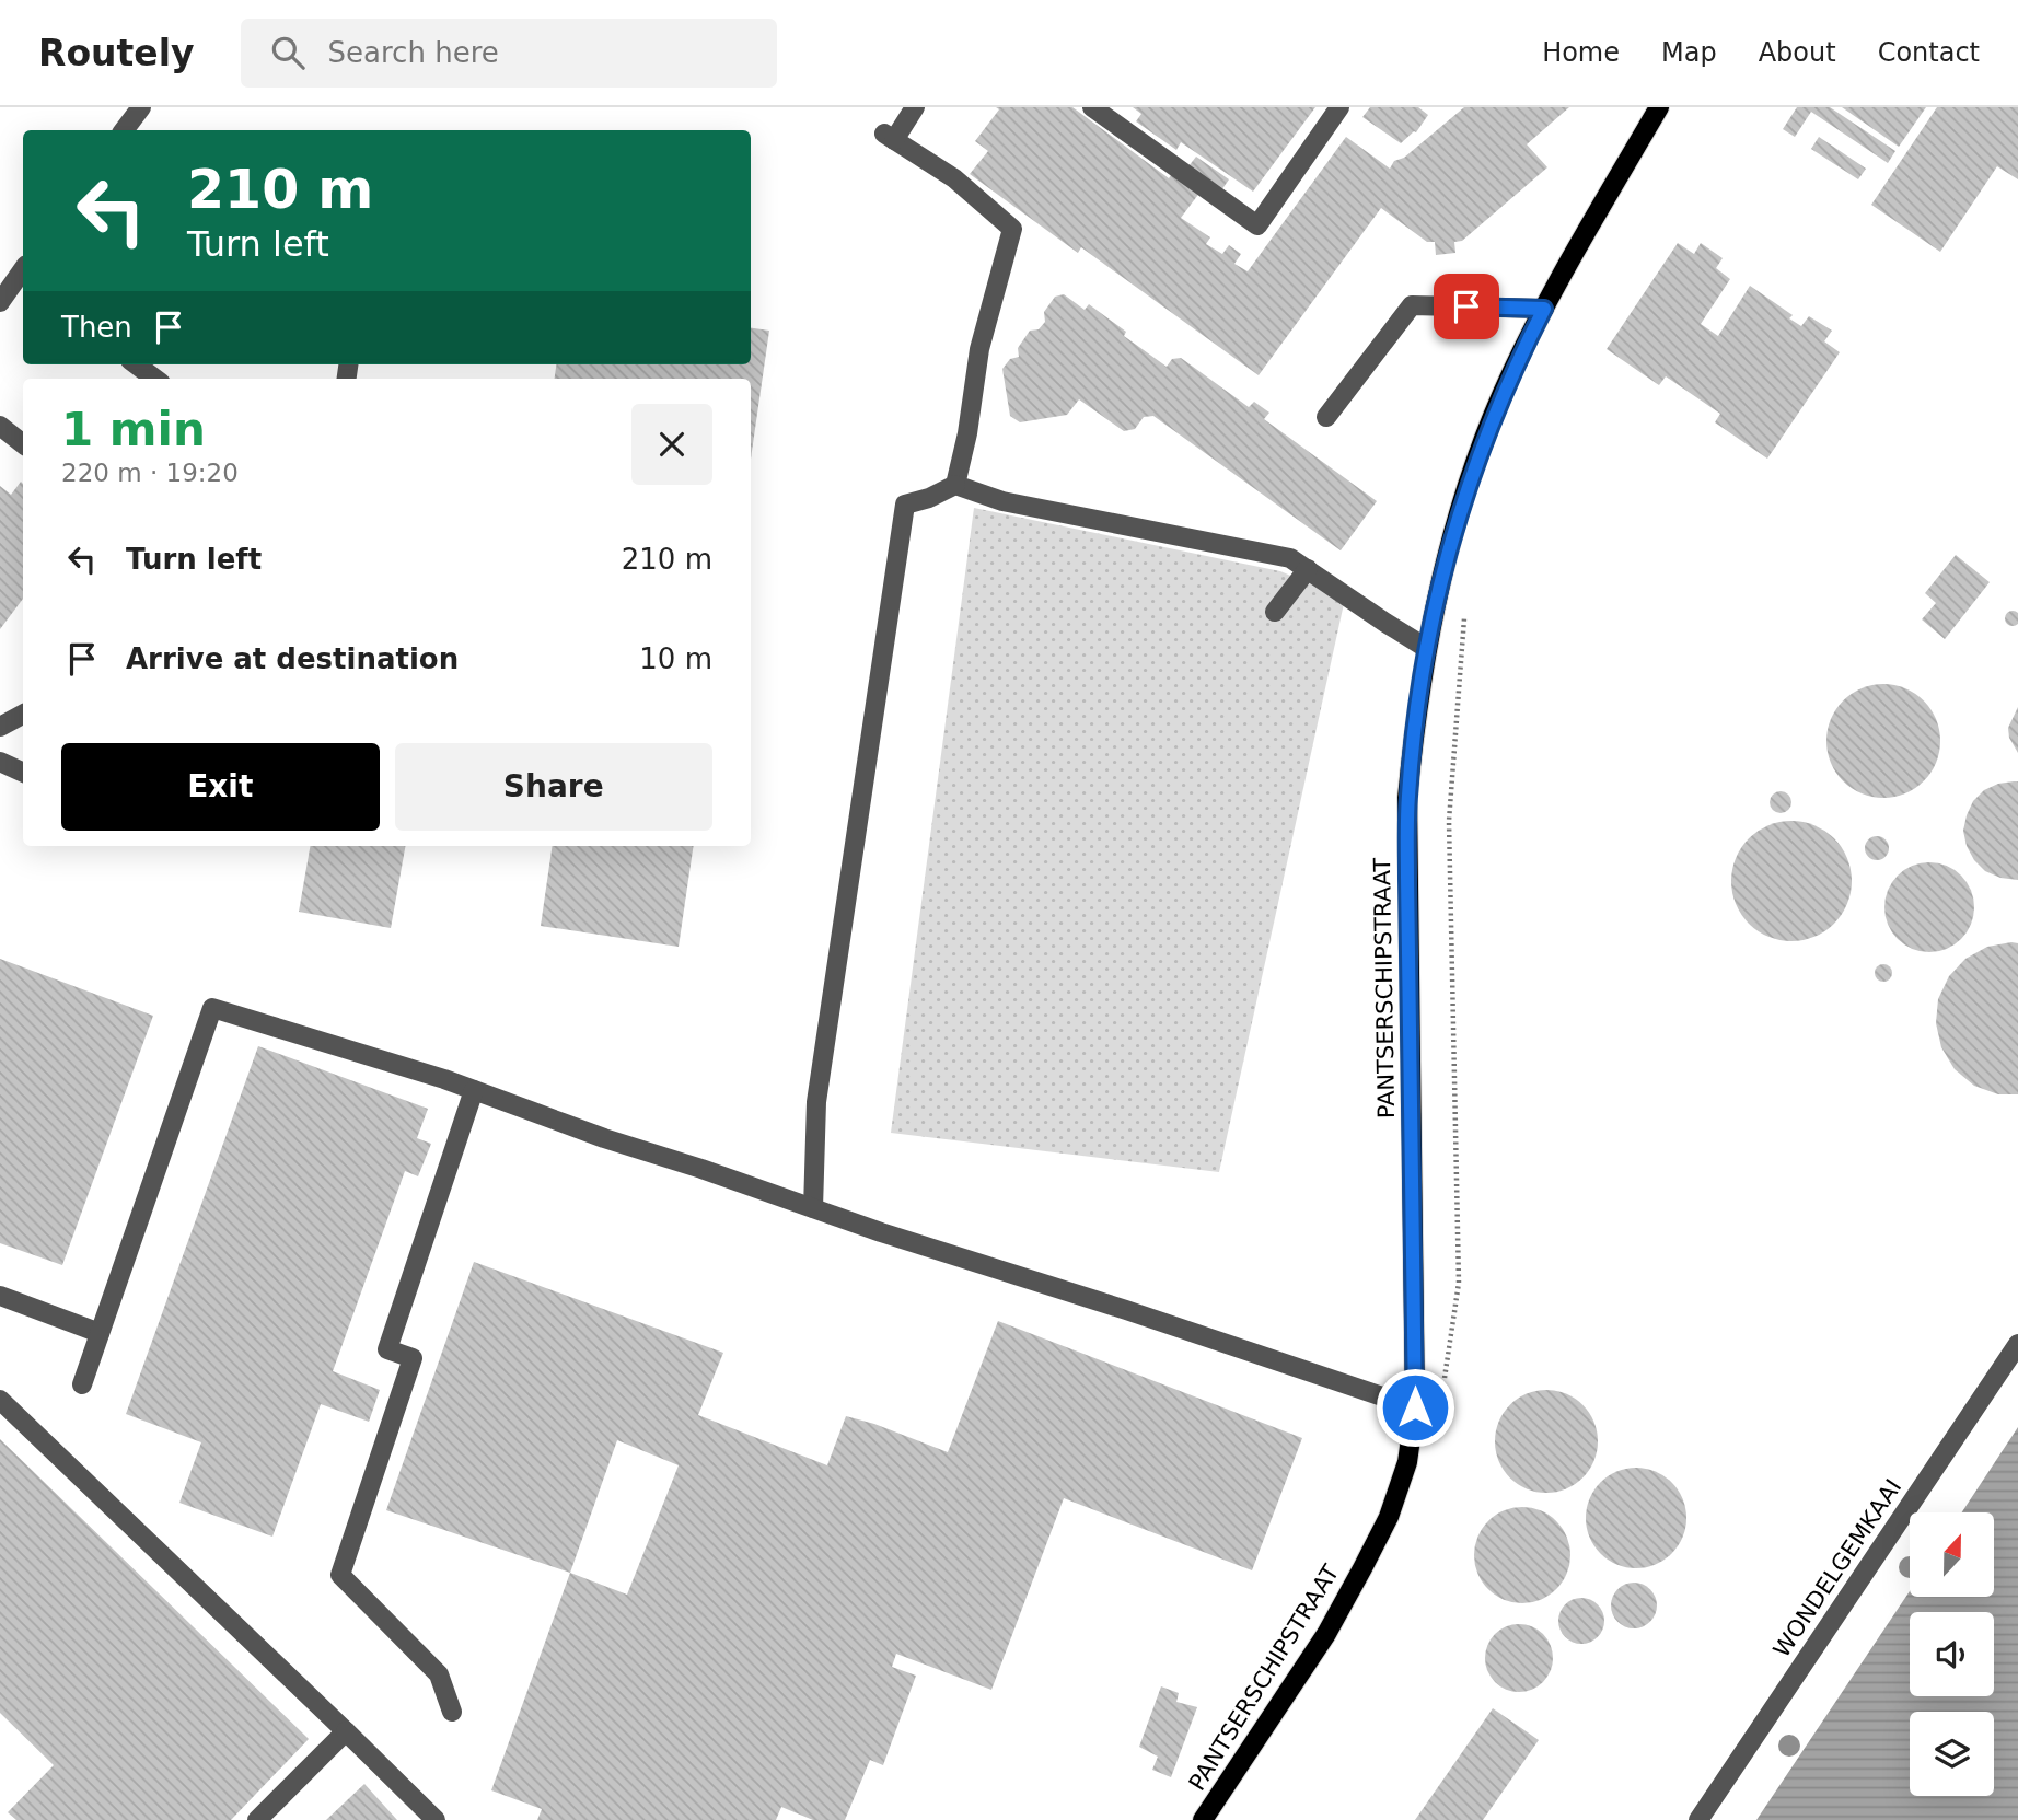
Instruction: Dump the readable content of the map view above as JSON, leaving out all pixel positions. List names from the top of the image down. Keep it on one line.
{"streets":{"main road":["PANTSERSCHIPSTRAAT"],"street":["WONDELGEMKAAI"]},"north":"top","page":{"header":"Routely","search":"Search here","nav":["Home","Map","About","Contact"],"turn":["210 m","Turn left"],"then":"Then","heading":["1 min","220 m · 19:20"],"list":[{"name":"Turn left","value":"210 m"},{"name":"Arrive at destination","value":"10 m"}],"buttons":["Exit","Share"]}}
